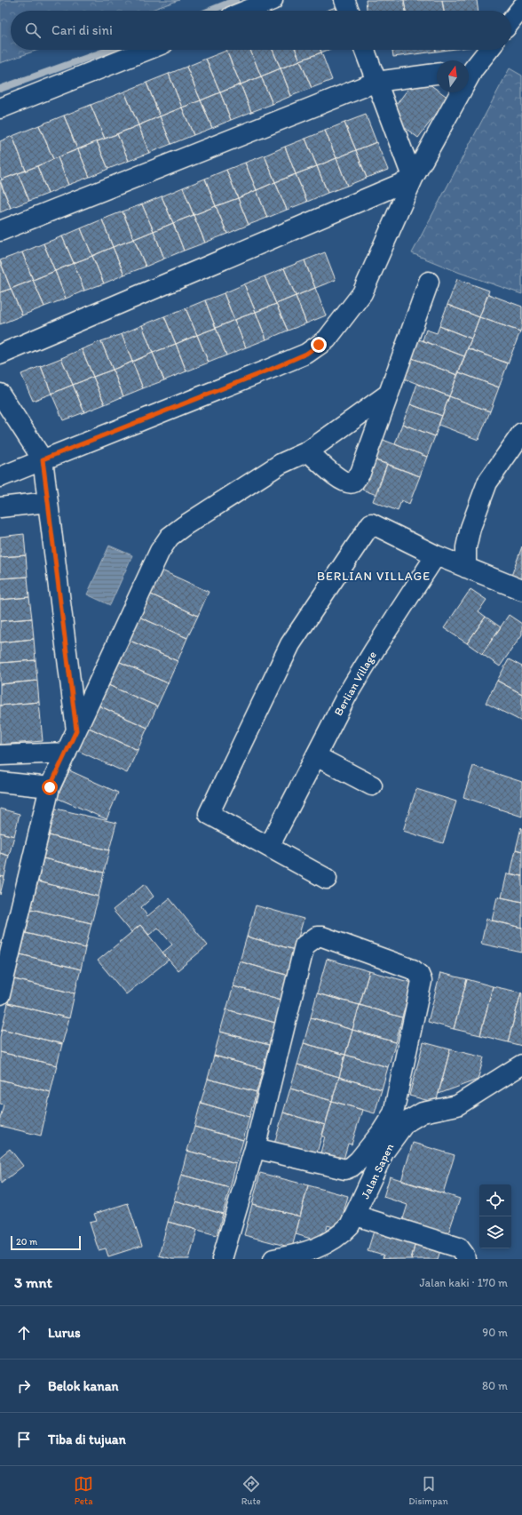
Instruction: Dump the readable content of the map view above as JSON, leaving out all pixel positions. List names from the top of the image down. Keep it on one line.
{"streets":{"street":["Berlian Village","Jalan Sapen"]},"districts":["BERLIAN VILLAGE"],"scale_bar":"20 m","north":"top","page":{"search":"Cari di sini","scale":"20 m","heading":["3 mnt","Jalan kaki · 170 m"],"list":[["Lurus","90 m"],["Belok kanan","80 m"],"Tiba di tujuan"],"nav":["Peta","Rute","Disimpan"]}}
